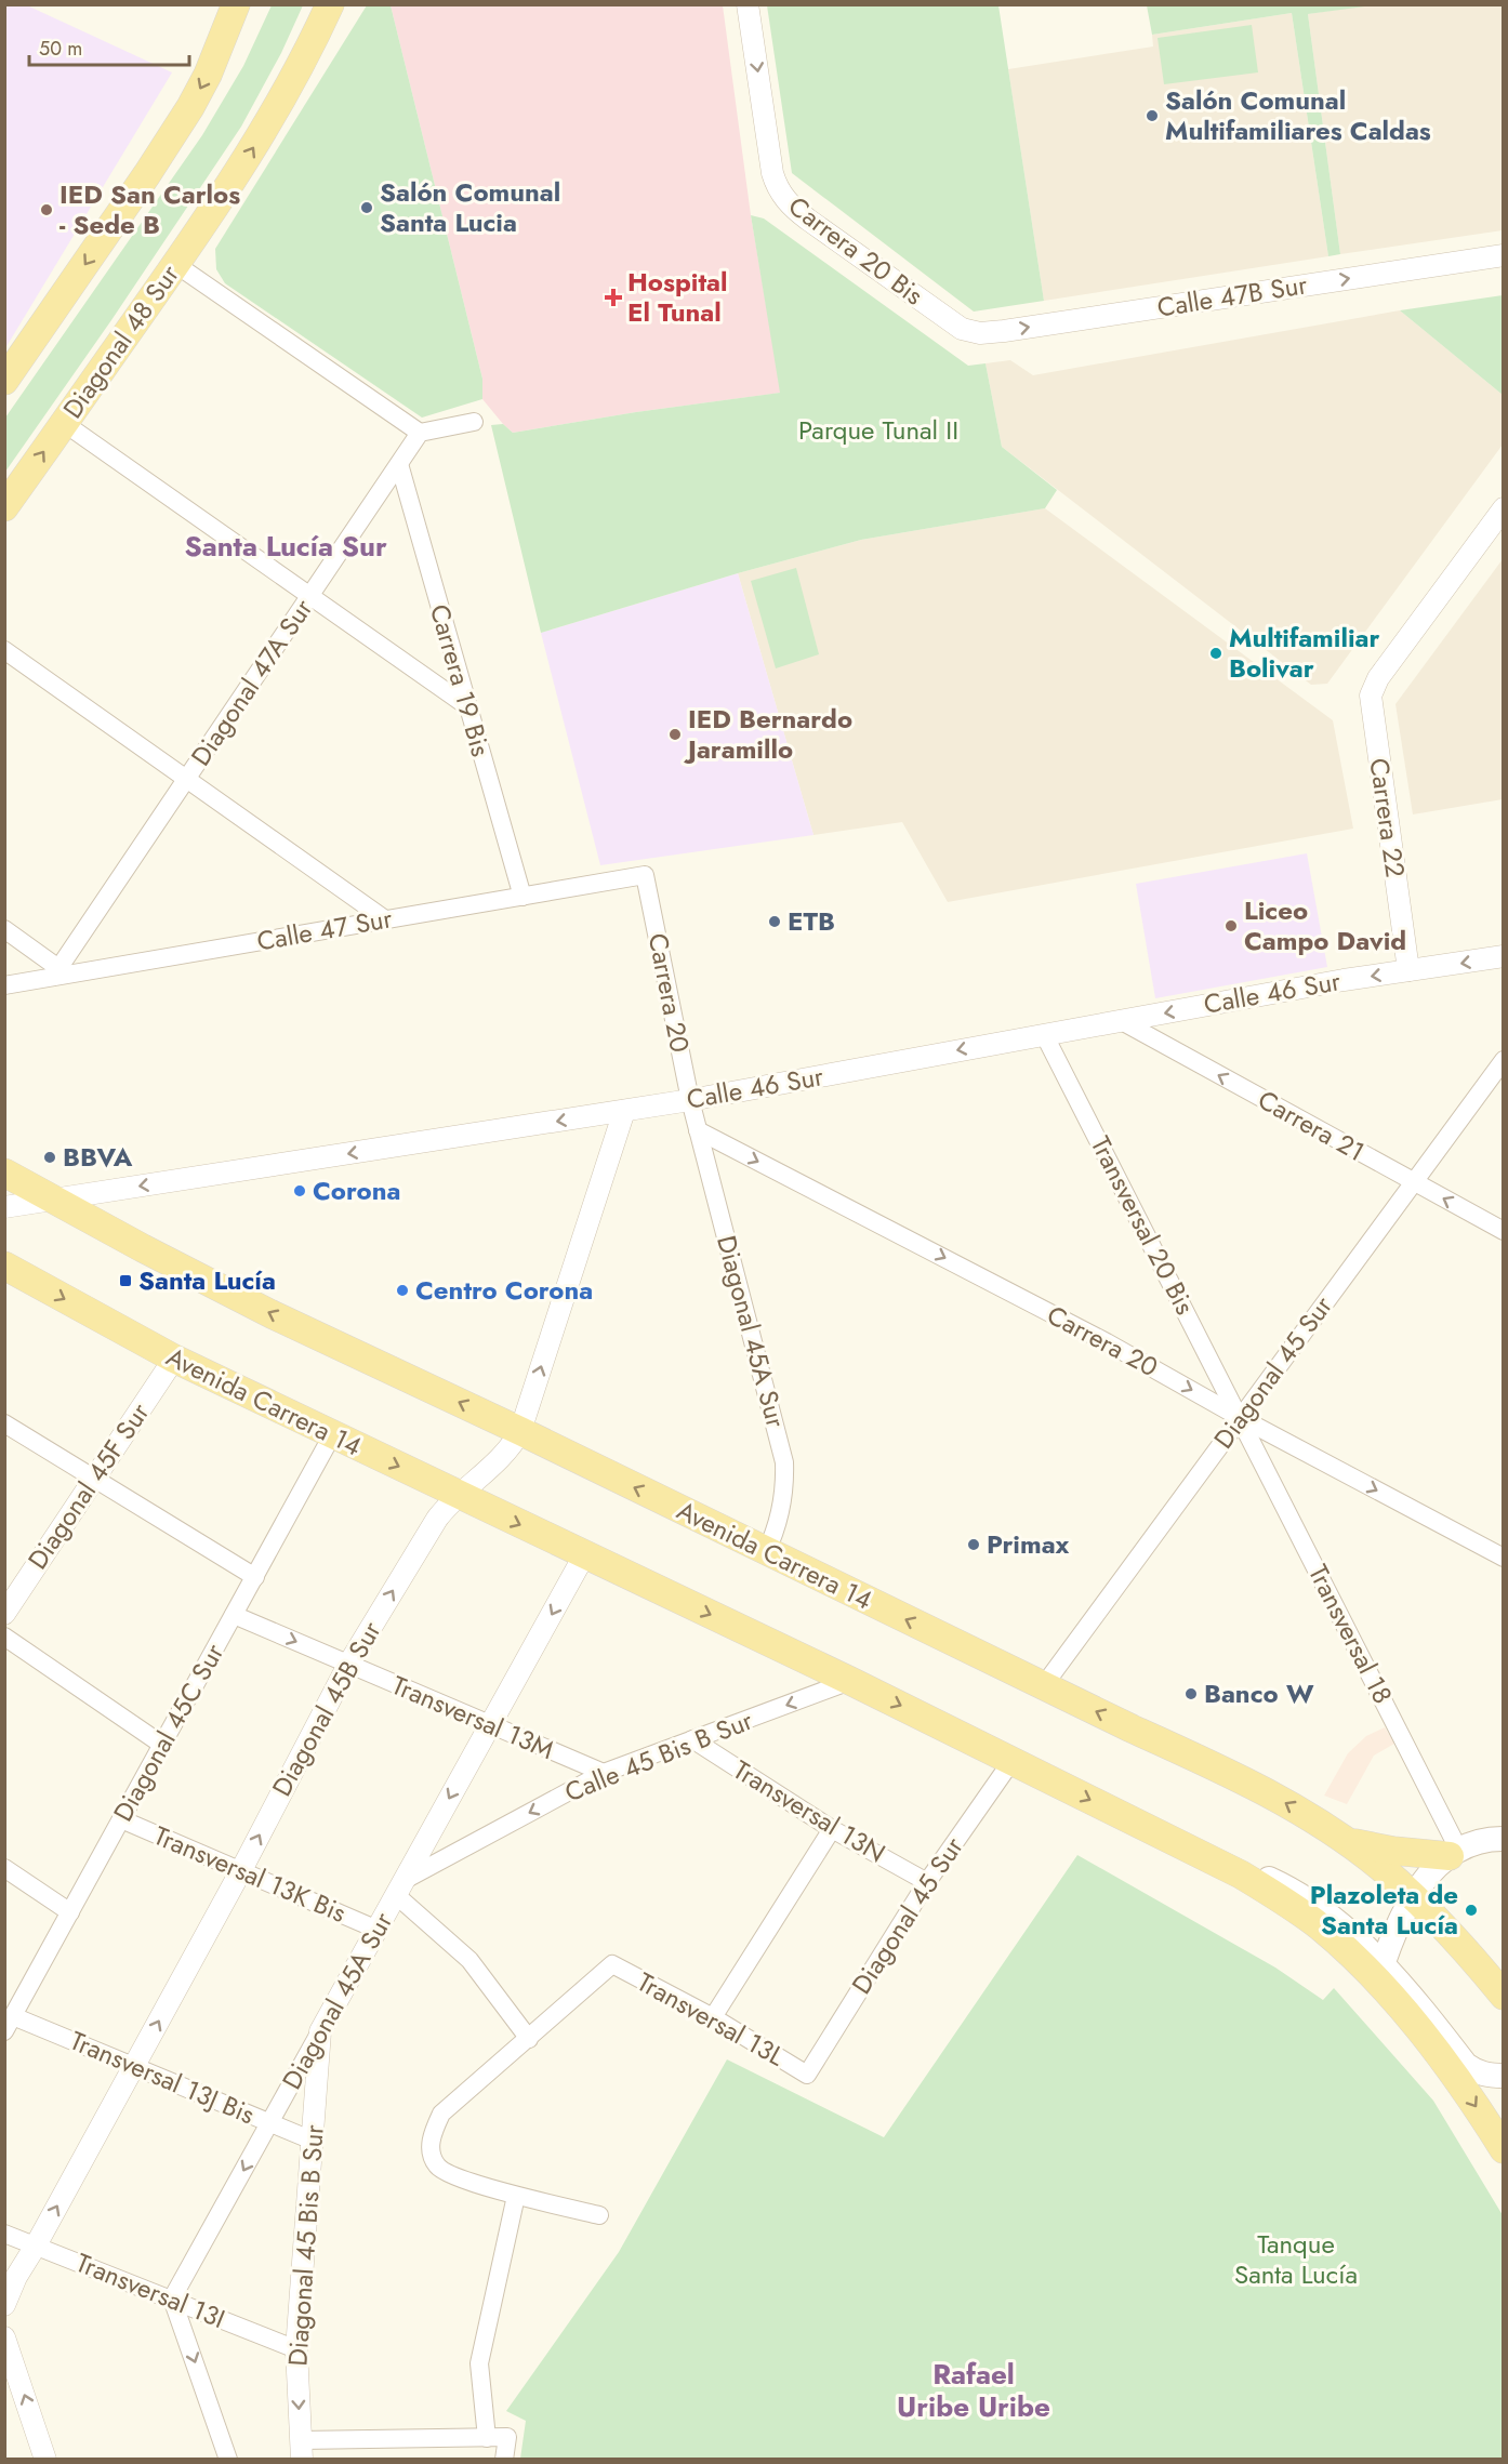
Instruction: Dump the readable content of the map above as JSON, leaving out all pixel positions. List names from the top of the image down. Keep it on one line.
{"streets":{"main road":["Diagonal 48 Sur","Avenida Carrera 14"],"street":["Carrera 20 Bis","Calle 47B Sur","Carrera 19 Bis","Diagonal 47A Sur","Carrera 22","Calle 47 Sur","Carrera 20","Calle 46 Sur","Carrera 21","Transversal 20 Bis","Diagonal 45A Sur","Diagonal 45 Sur","Diagonal 45F Sur","Transversal 18","Diagonal 45B Sur","Transversal 13M","Diagonal 45C Sur","Calle 45 Bis B Sur","Transversal 13N","Transversal 13K Bis","Transversal 13L","Transversal 13J Bis","Diagonal 45 Bis B Sur","Transversal 13I"]},"crossings":[["Carrera 20 Bis","Calle 47B Sur"],["Carrera 19 Bis","Diagonal 47A Sur"],["Carrera 19 Bis","Calle 47 Sur"],["Diagonal 47A Sur","Calle 47 Sur"],["Carrera 22","Calle 46 Sur"],["Calle 47 Sur","Carrera 20"],["Carrera 20","Calle 46 Sur"],["Carrera 20","Transversal 20 Bis"],["Carrera 20","Diagonal 45A Sur"],["Carrera 20","Diagonal 45 Sur"],["Carrera 20","Transversal 18"],["Calle 46 Sur","Carrera 21"],["Calle 46 Sur","Transversal 20 Bis"],["Calle 46 Sur","Diagonal 45A Sur"],["Calle 46 Sur","Avenida Carrera 14"],["Calle 46 Sur","Diagonal 45B Sur"],["Carrera 21","Diagonal 45 Sur"],["Transversal 20 Bis","Diagonal 45 Sur"],["Transversal 20 Bis","Transversal 18"],["Diagonal 45A Sur","Avenida Carrera 14"],["Diagonal 45A Sur","Transversal 13M"],["Diagonal 45A Sur","Calle 45 Bis B Sur"],["Diagonal 45A Sur","Transversal 13K Bis"],["Diagonal 45A Sur","Transversal 13J Bis"],["Diagonal 45A Sur","Diagonal 45 Bis B Sur"],["Diagonal 45A Sur","Transversal 13I"],["Diagonal 45 Sur","Avenida Carrera 14"],["Diagonal 45 Sur","Transversal 18"],["Diagonal 45 Sur","Transversal 13N"],["Diagonal 45 Sur","Transversal 13L"],["Avenida Carrera 14","Diagonal 45F Sur"],["Avenida Carrera 14","Diagonal 45B Sur"],["Avenida Carrera 14","Diagonal 45C Sur"],["Avenida Carrera 14","Calle 45 Bis B Sur"],["Diagonal 45B Sur","Transversal 13M"],["Diagonal 45B Sur","Transversal 13K Bis"],["Diagonal 45B Sur","Transversal 13J Bis"],["Diagonal 45B Sur","Transversal 13I"],["Transversal 13M","Diagonal 45C Sur"],["Transversal 13M","Calle 45 Bis B Sur"],["Diagonal 45C Sur","Transversal 13K Bis"],["Diagonal 45C Sur","Transversal 13J Bis"],["Calle 45 Bis B Sur","Transversal 13N"],["Transversal 13J Bis","Diagonal 45 Bis B Sur"],["Diagonal 45 Bis B Sur","Transversal 13I"]],"one_way":["Carrera 20 Bis","Calle 47B Sur","Carrera 20","Calle 46 Sur","Carrera 21","Diagonal 45A Sur","Diagonal 45B Sur","Calle 45 Bis B Sur"],"districts":["Santa Lucía Sur","Rafael Uribe Uribe"],"parks":["Parque Tunal II","Tanque Santa Lucía"],"places":{"other":["Salón Comunal Multifamiliares Caldas","Salón Comunal Santa Lucia","IED San Carlos - Sede B","Multifamiliar Bolivar","IED Bernardo Jaramillo","ETB","Liceo Campo David","BBVA","Corona","Centro Corona","Primax","Banco W","Plazoleta de Santa Lucía"],"health":["Hospital El Tunal"],"transit":["Santa Lucía"]},"scale_bar":"50 m"}
